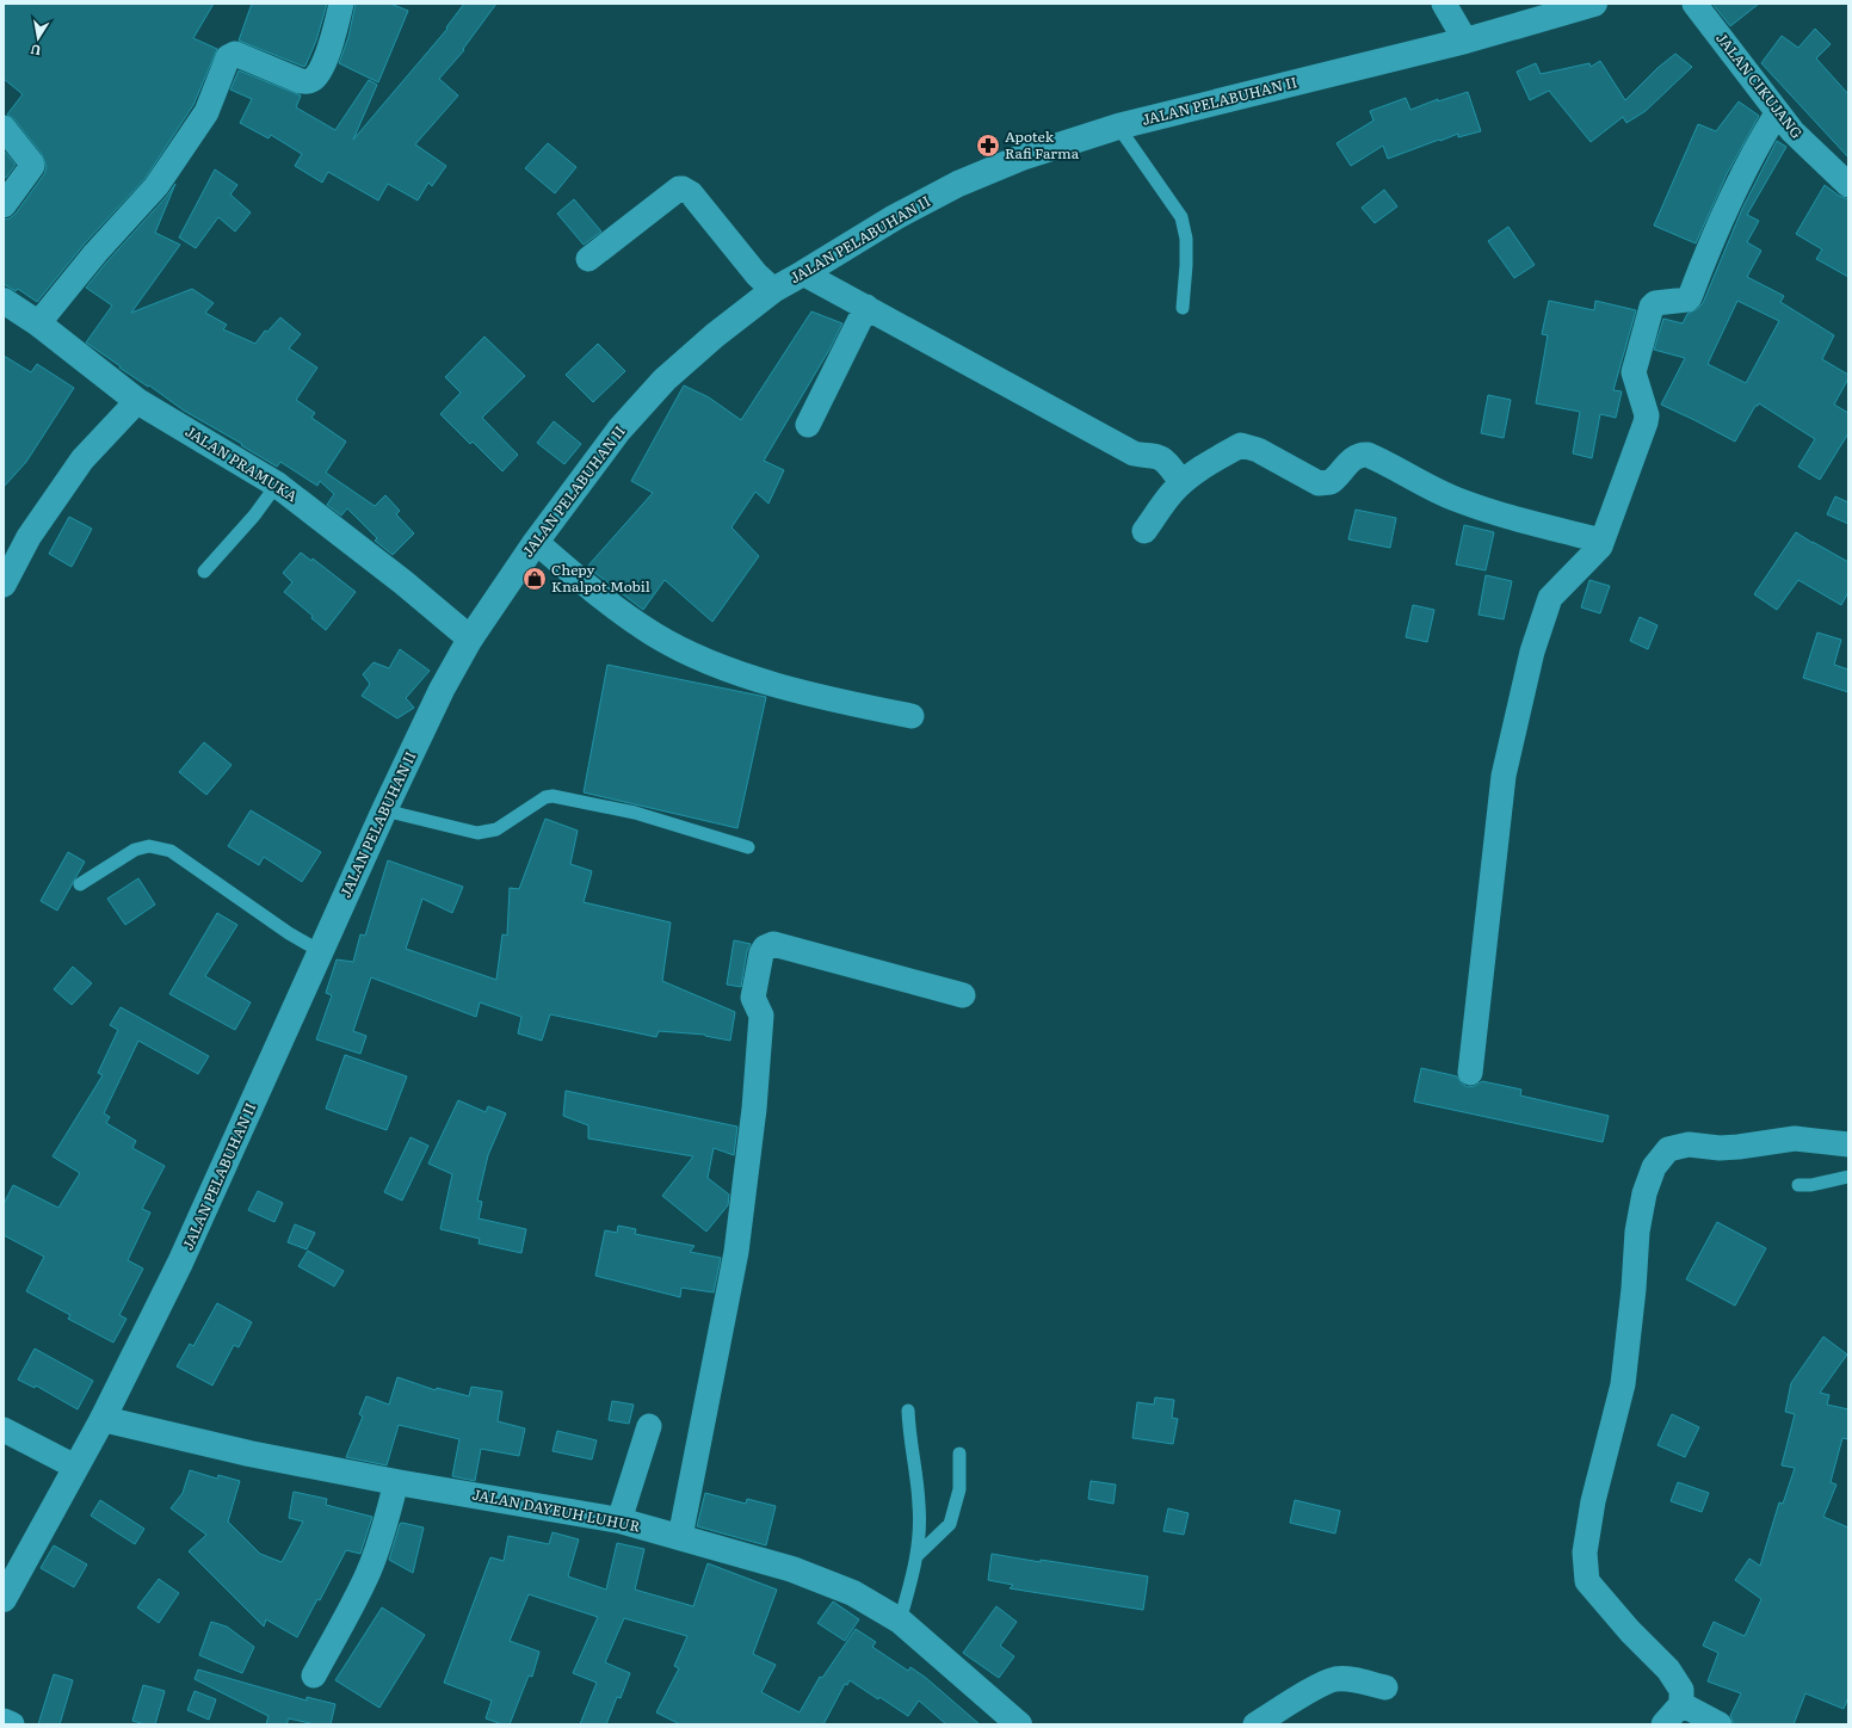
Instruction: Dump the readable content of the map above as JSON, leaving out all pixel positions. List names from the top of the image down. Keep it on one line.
{"streets":{"main road":["JALAN PELABUHAN II","JALAN PRAMUKA","JALAN DAYEUH LUHUR"],"street":["JALAN CIKUJANG"]},"crossings":[["JALAN PELABUHAN II","JALAN PRAMUKA"],["JALAN PELABUHAN II","JALAN DAYEUH LUHUR"]],"places":{"pharmacy":["Apotek Rafi Farma"],"shop":["Chepy Knalpot Mobil"]},"north":"bottom"}
